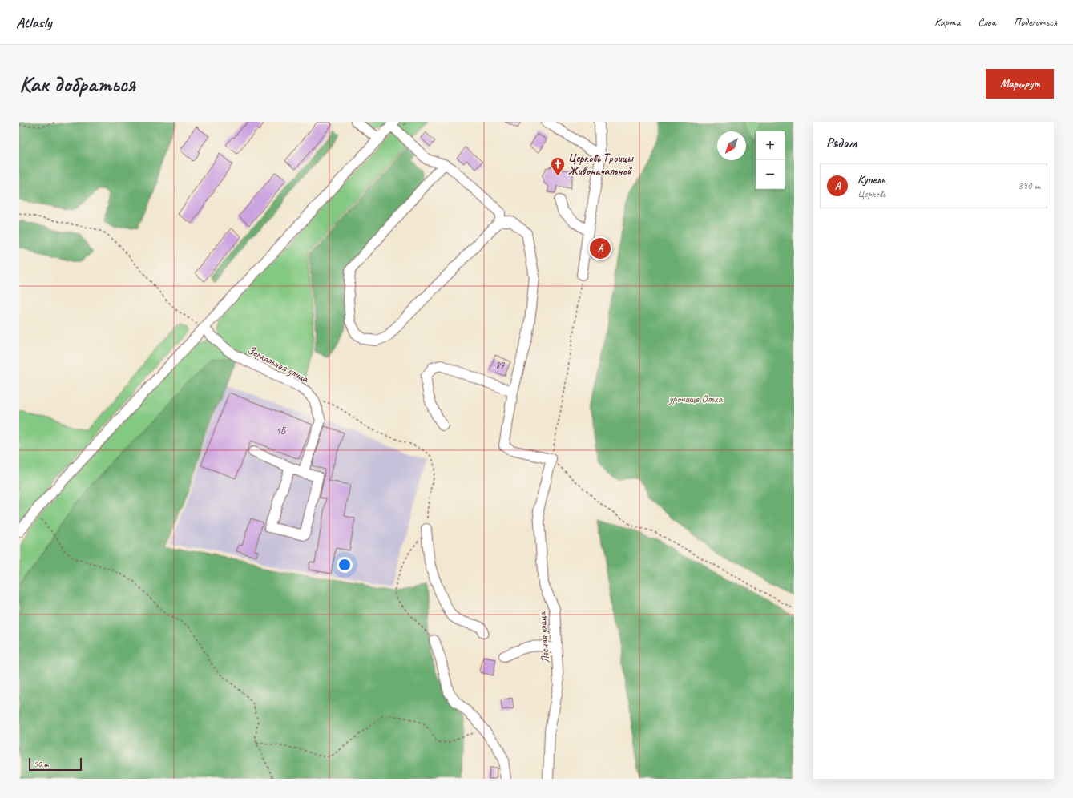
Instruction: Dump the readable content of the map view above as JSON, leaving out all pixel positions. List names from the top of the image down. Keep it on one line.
{"streets":{"street":["Зеркальная улица","Лесная улица"]},"parks":["урочище Ольха"],"places":{"church":["Церковь Троицы Живоначальной"]},"house_numbers":["87","1Б"],"scale_bar":"50 m","north":"bottom left","page":{"header":"Atlasly","nav":["Карта","Слои","Поделиться"],"buttons":"Маршрут","title":"Как добраться","heading":"Рядом","map_buttons":["+","−"],"list":[{"mark":"A","name":"Купель","note":"Церковь","value":"390 m"}],"pins":"A","scale":"50 m"}}
